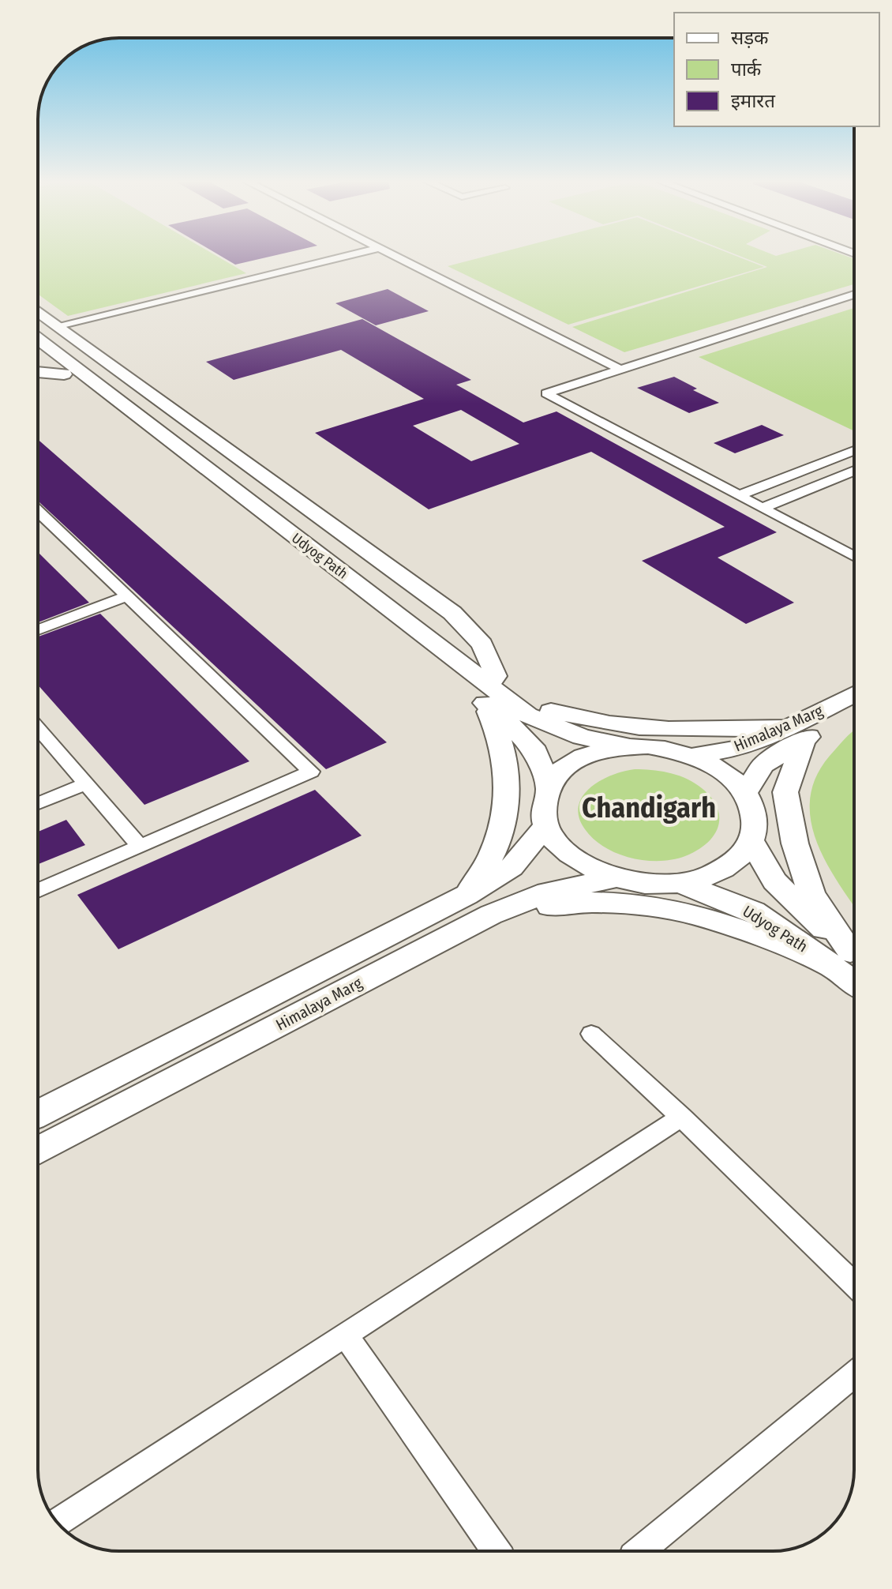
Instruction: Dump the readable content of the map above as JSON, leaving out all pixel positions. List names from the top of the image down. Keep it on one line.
{"streets":{"main road":["Udyog Path","Himalaya Marg"]},"crossings":[["Udyog Path","Himalaya Marg"]],"districts":["Chandigarh"],"legend":["सड़क","पार्क","इमारत"]}
